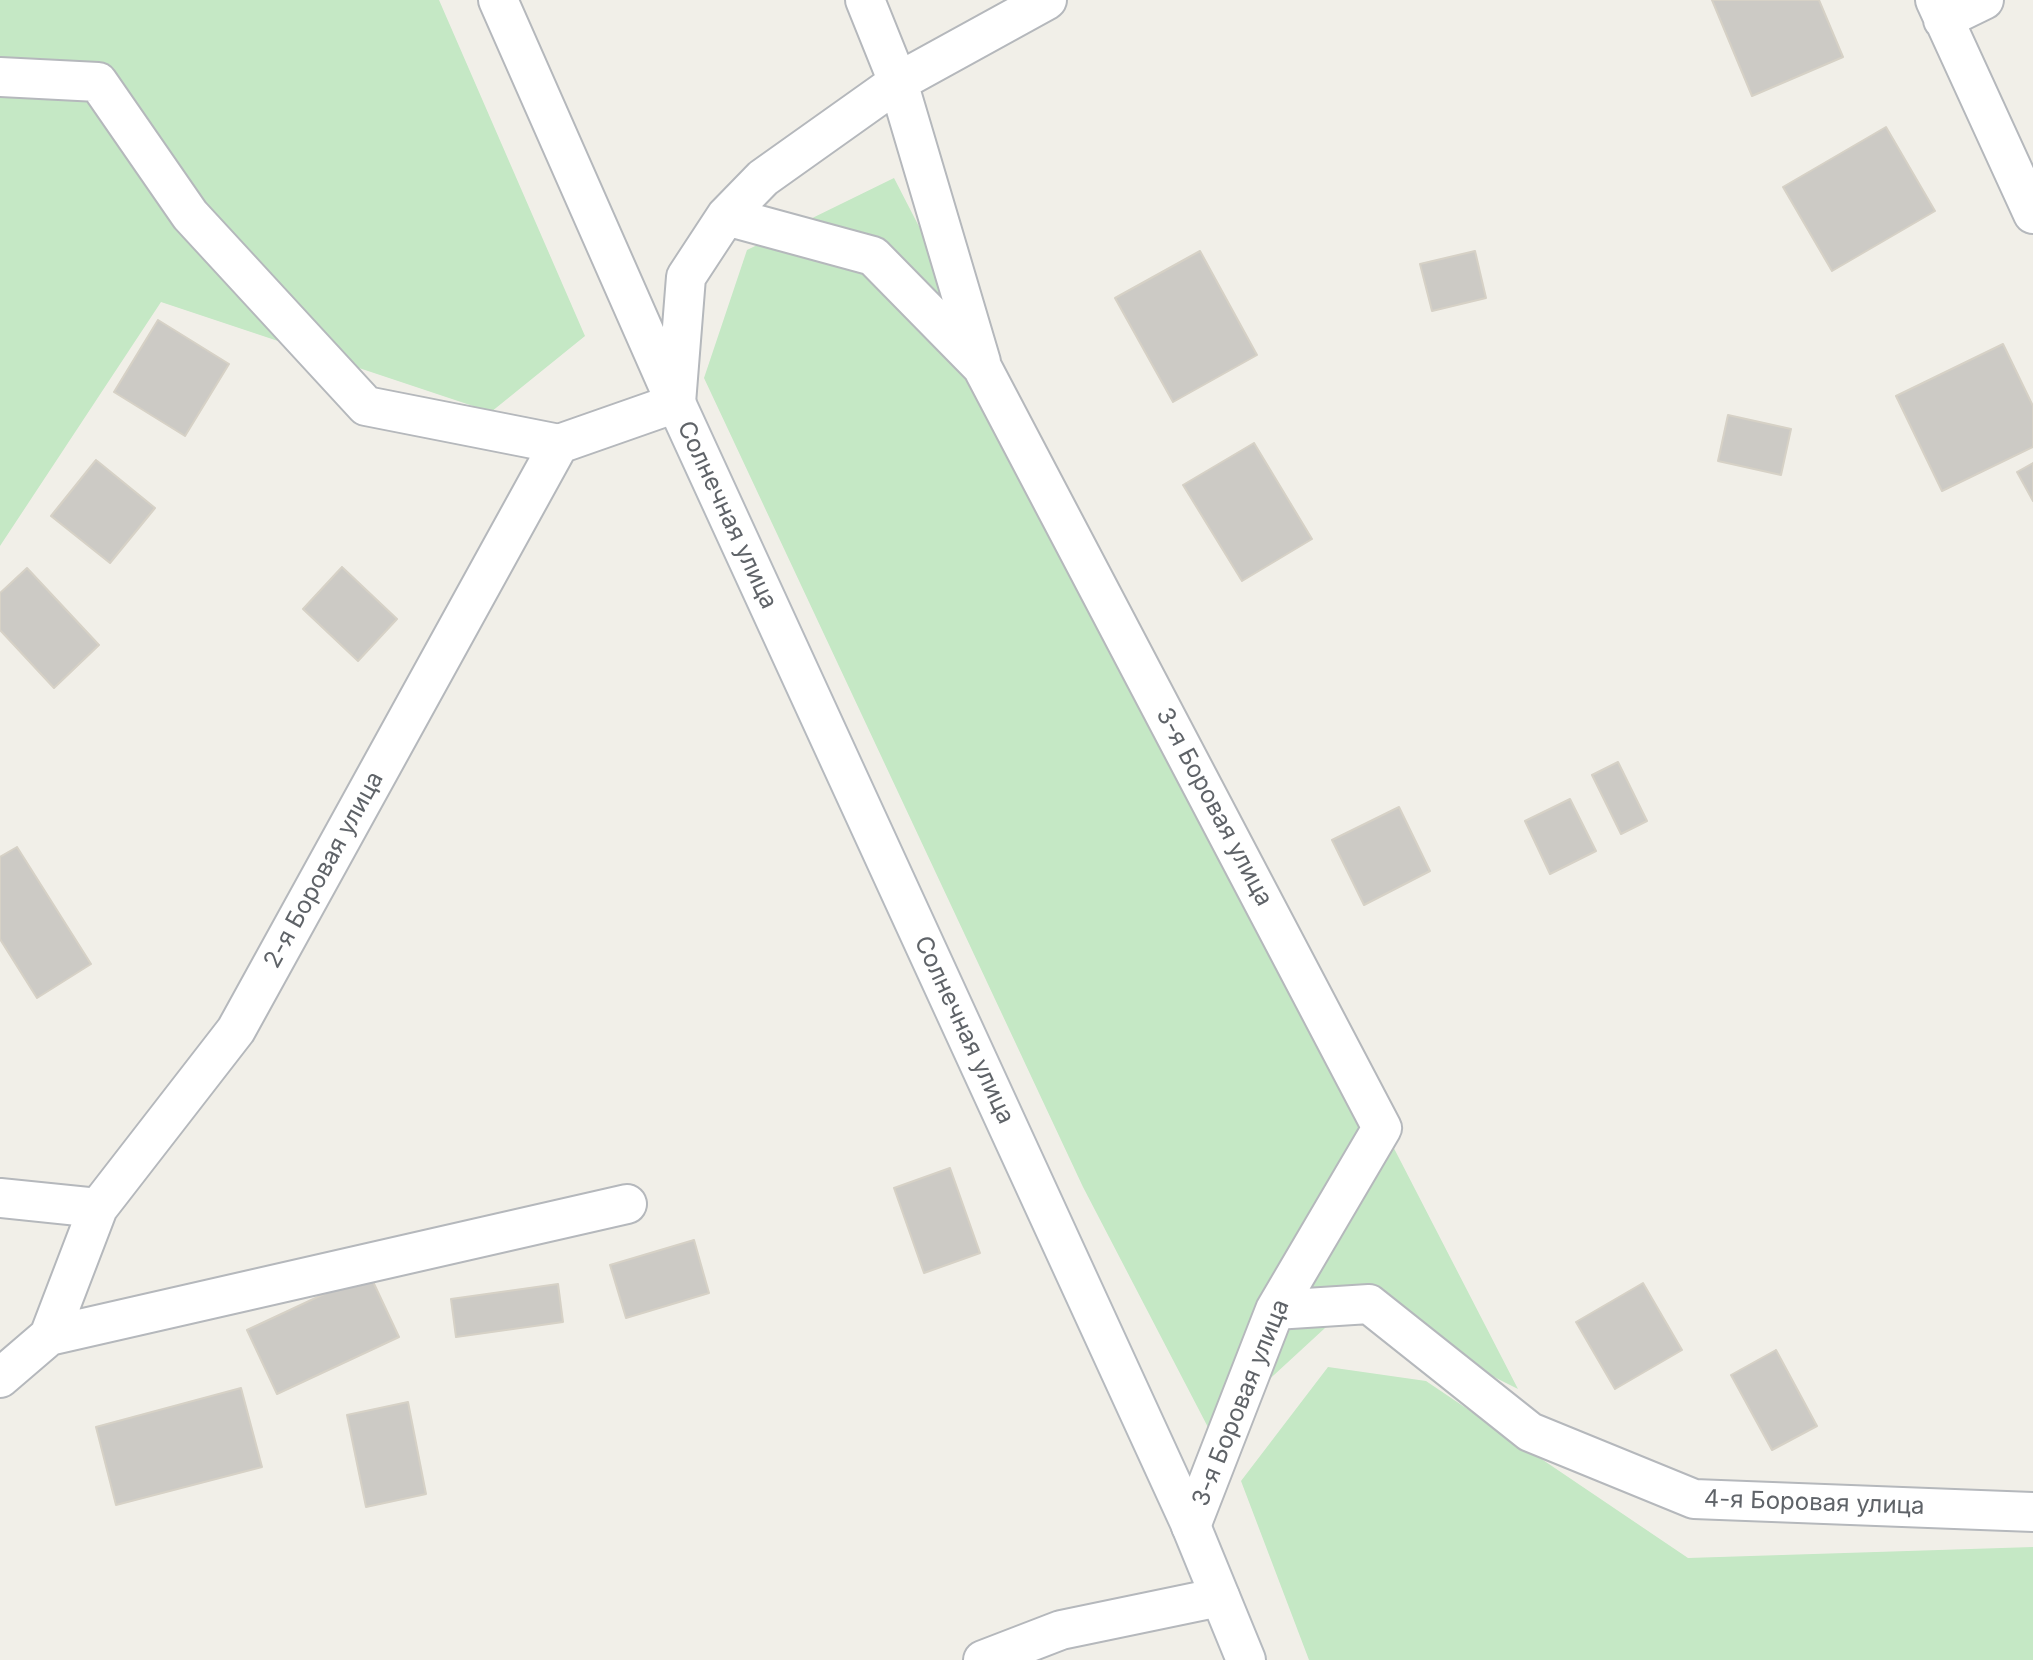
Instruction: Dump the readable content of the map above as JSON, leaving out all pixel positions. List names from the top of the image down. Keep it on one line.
{"streets":{"street":["Солнечная улица","3-я Боровая улица","2-я Боровая улица","4-я Боровая улица"]},"crossings":[["Солнечная улица","3-я Боровая улица"],["3-я Боровая улица","4-я Боровая улица"]]}
